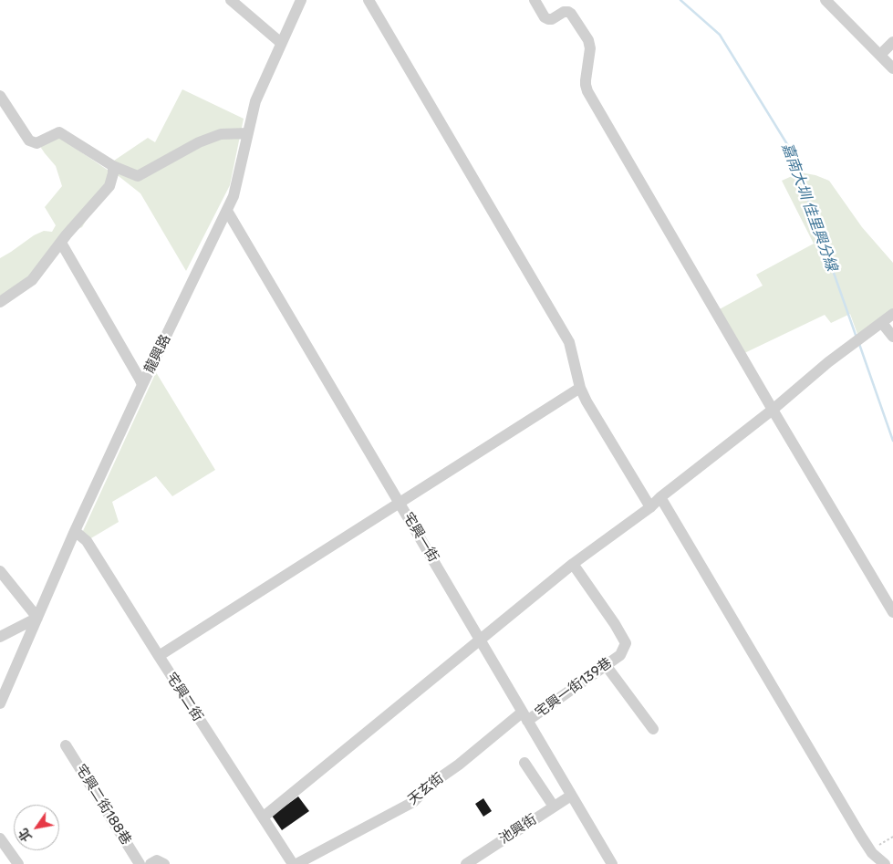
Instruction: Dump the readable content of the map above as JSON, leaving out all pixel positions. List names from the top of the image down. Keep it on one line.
{"streets":{"street":["龍興路","宅興一街","宅興一街139巷","宅興二街","天玄街","宅興二街188巷","池興街"]},"crossings":[["龍興路","宅興一街"],["龍興路","宅興二街"],["宅興一街","宅興一街139巷"],["宅興一街","天玄街"],["宅興一街","池興街"],["宅興一街139巷","天玄街"],["宅興二街","天玄街"]],"water":["嘉南大圳 佳里興分線"],"north":"bottom left"}
